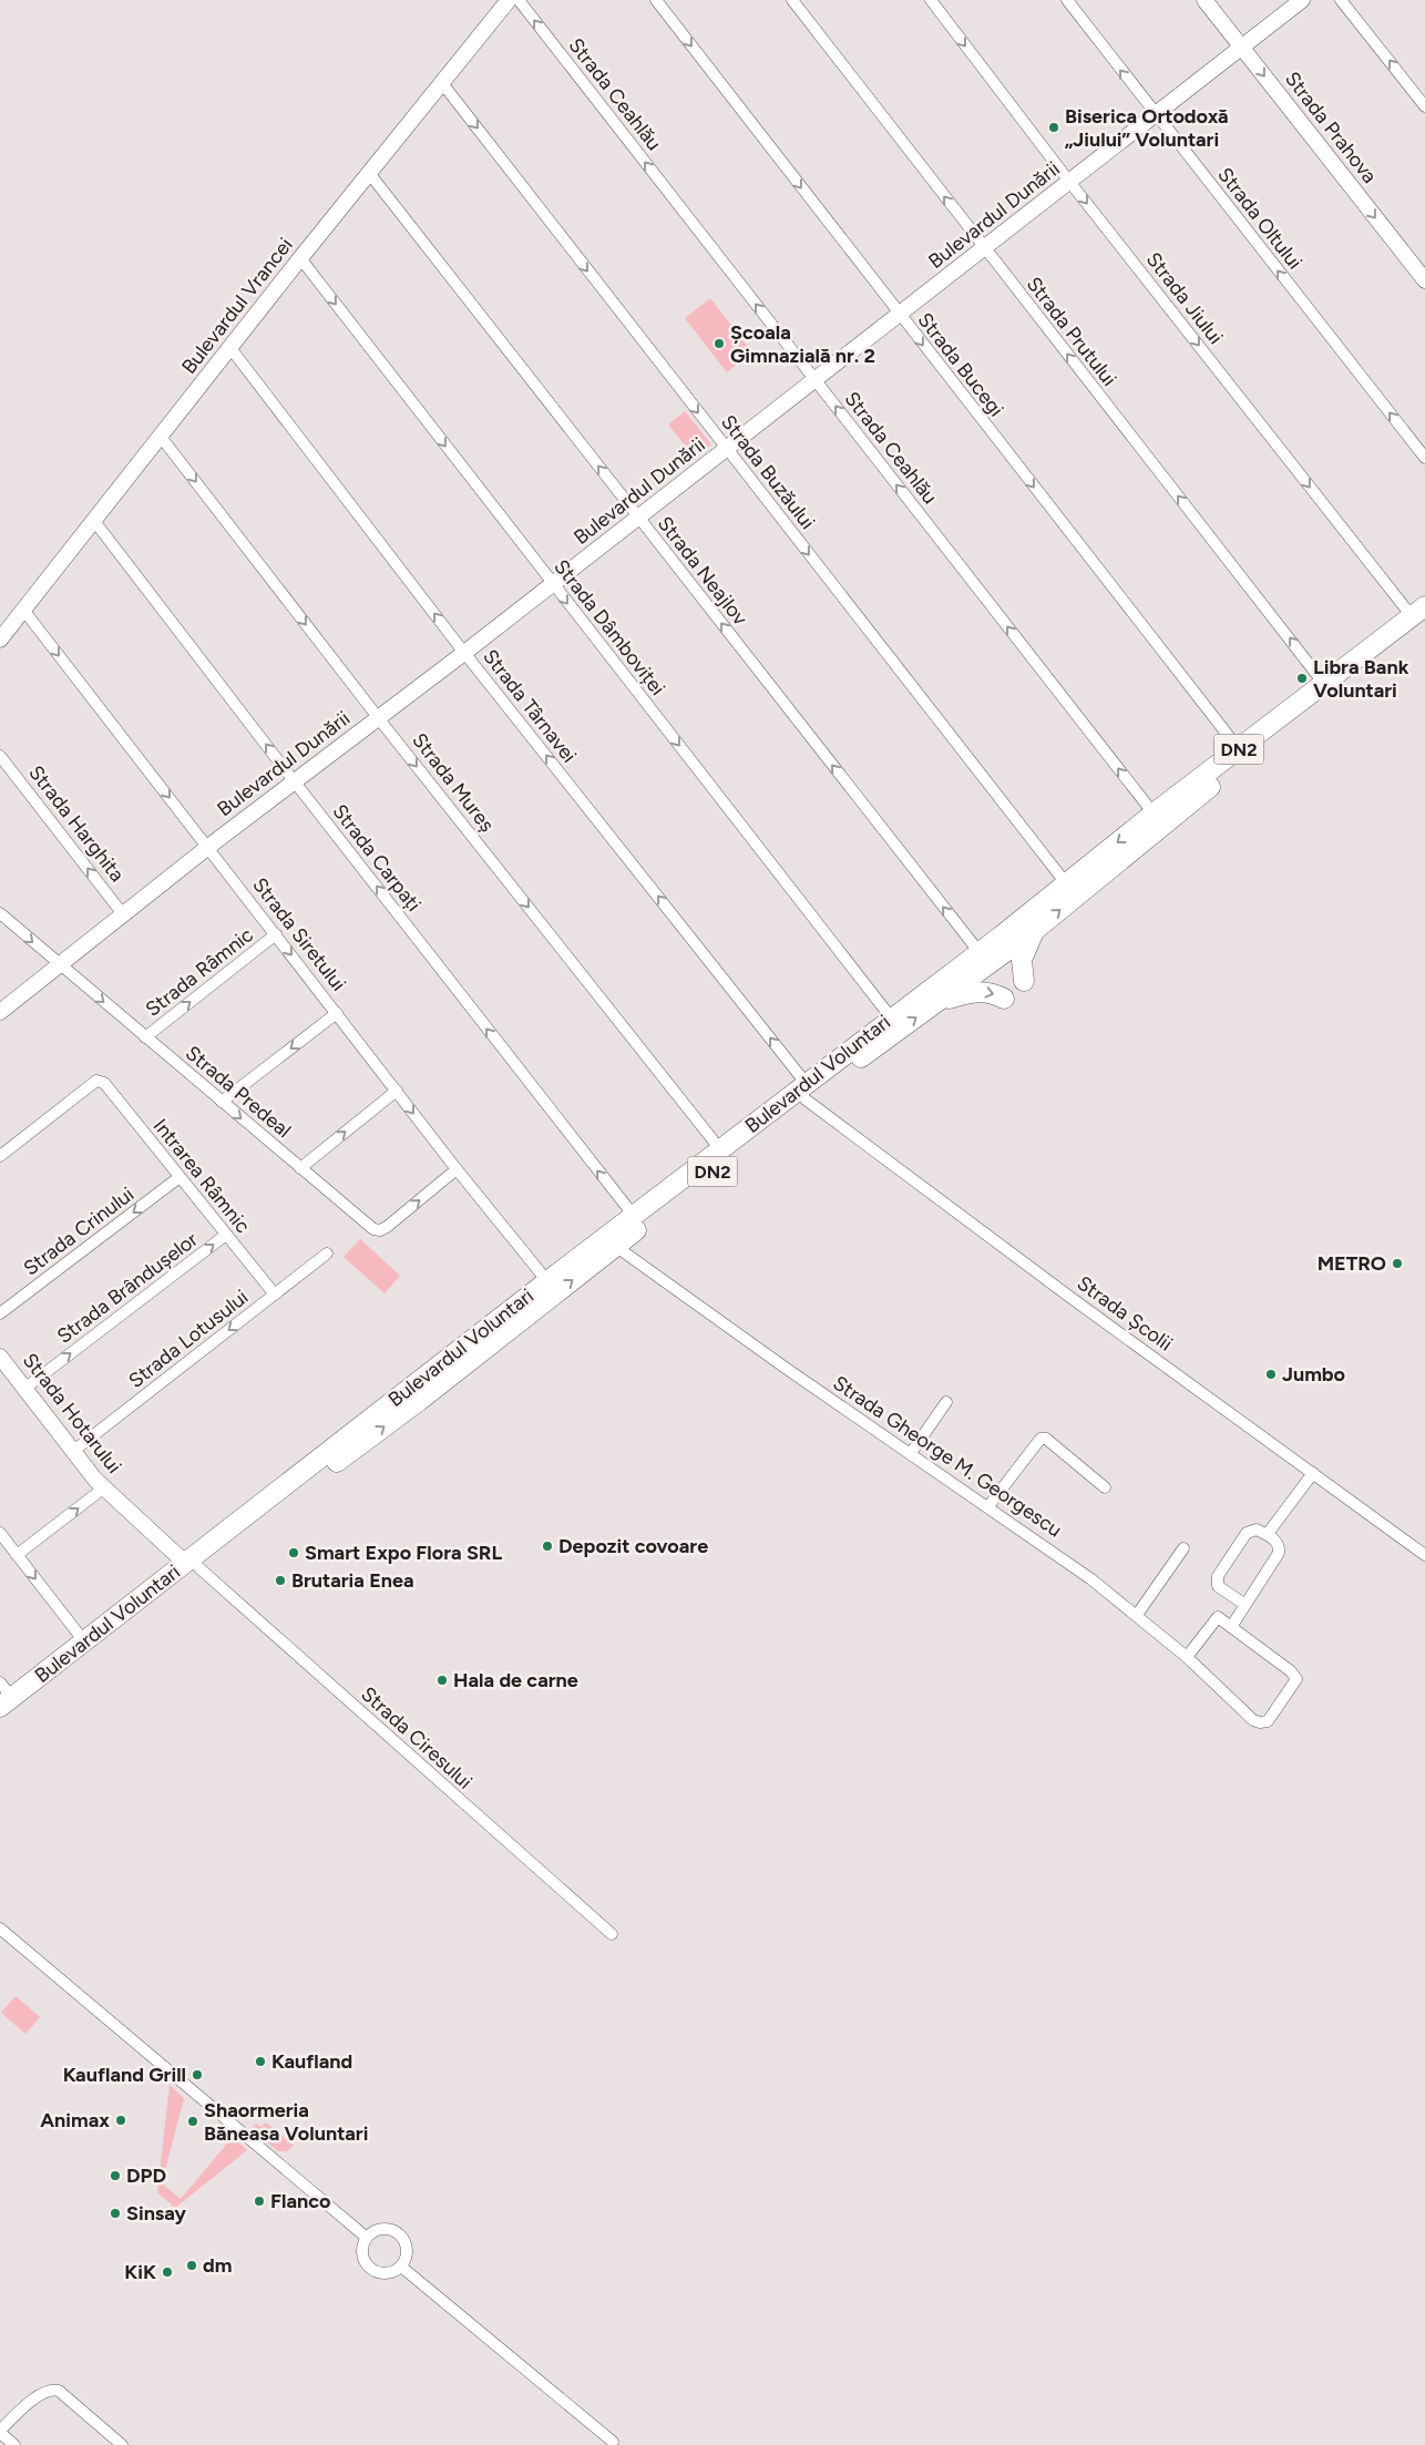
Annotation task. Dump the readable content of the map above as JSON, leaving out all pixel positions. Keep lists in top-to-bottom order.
{
  "streets": {
    "highway": ["DN2", "Bulevardul Voluntari"],
    "street": [
      "Strada Ceahlău",
      "Strada Prahova",
      "Bulevardul Dunării",
      "Strada Oltului",
      "Strada Jiului",
      "Bulevardul Vrancei",
      "Strada Prutului",
      "Strada Bucegi",
      "Strada Buzăului",
      "Strada Neajlov",
      "Strada Dâmboviței",
      "Strada Târnavei",
      "Strada Mureș",
      "Strada Harghita",
      "Strada Carpați",
      "Strada Siretului",
      "Strada Râmnic",
      "Strada Predeal",
      "Intrarea Râmnic",
      "Strada Crinului",
      "Strada Brândușelor",
      "Strada Școlii",
      "Strada Lotusului",
      "Strada Hotarului",
      "Strada Gheorge M. Georgescu",
      "Strada Ciresului"
    ]
  },
  "crossings": [
    ["Strada Ceahlău", "Bulevardul Dunării"],
    ["Strada Ceahlău", "Bulevardul Voluntari"],
    ["Strada Prahova", "Bulevardul Dunării"],
    ["Bulevardul Dunării", "Strada Oltului"],
    ["Bulevardul Dunării", "Strada Jiului"],
    ["Bulevardul Dunării", "Strada Prutului"],
    ["Bulevardul Dunării", "Strada Bucegi"],
    ["Bulevardul Dunării", "Strada Buzăului"],
    ["Bulevardul Dunării", "Strada Neajlov"],
    ["Bulevardul Dunării", "Strada Dâmboviței"],
    ["Bulevardul Dunării", "Strada Târnavei"],
    ["Bulevardul Dunării", "Strada Mureș"],
    ["Bulevardul Dunării", "Strada Harghita"],
    ["Bulevardul Dunării", "Strada Carpați"],
    ["Bulevardul Dunării", "Strada Siretului"],
    ["Bulevardul Dunării", "Strada Predeal"],
    ["Strada Jiului", "Bulevardul Voluntari"],
    ["Bulevardul Vrancei", "Strada Buzăului"],
    ["Bulevardul Vrancei", "Strada Neajlov"],
    ["Bulevardul Vrancei", "Strada Dâmboviței"],
    ["Bulevardul Vrancei", "Strada Târnavei"],
    ["Bulevardul Vrancei", "Strada Mureș"],
    ["Bulevardul Vrancei", "Strada Carpați"],
    ["Bulevardul Vrancei", "Strada Siretului"],
    ["Strada Prutului", "Bulevardul Voluntari"],
    ["Strada Bucegi", "Bulevardul Voluntari"],
    ["Strada Buzăului", "Bulevardul Voluntari"],
    ["Strada Neajlov", "Bulevardul Voluntari"],
    ["Strada Dâmboviței", "Bulevardul Voluntari"],
    ["Strada Târnavei", "Bulevardul Voluntari"],
    ["Strada Târnavei", "Strada Școlii"],
    ["Strada Mureș", "Bulevardul Voluntari"],
    ["Strada Carpați", "Bulevardul Voluntari"],
    ["Strada Siretului", "Strada Râmnic"],
    ["Strada Siretului", "Bulevardul Voluntari"],
    ["Strada Siretului", "Strada Predeal"],
    ["Strada Râmnic", "Strada Predeal"],
    ["Bulevardul Voluntari", "Strada Școlii"],
    ["Bulevardul Voluntari", "Strada Hotarului"],
    ["Bulevardul Voluntari", "Strada Gheorge M. Georgescu"],
    ["Bulevardul Voluntari", "Strada Ciresului"],
    ["Intrarea Râmnic", "Strada Crinului"],
    ["Intrarea Râmnic", "Strada Brândușelor"],
    ["Intrarea Râmnic", "Strada Lotusului"],
    ["Strada Brândușelor", "Strada Hotarului"],
    ["Strada Lotusului", "Strada Hotarului"],
    ["Strada Hotarului", "Strada Ciresului"]
  ],
  "one_way": [
    "Strada Ceahlău",
    "Strada Oltului",
    "Strada Jiului",
    "Strada Prutului",
    "Strada Bucegi",
    "Strada Buzăului",
    "Strada Neajlov",
    "Strada Dâmboviței",
    "Strada Târnavei",
    "Strada Mureș",
    "Strada Harghita",
    "Strada Carpați",
    "Strada Siretului",
    "Strada Predeal",
    "Strada Crinului",
    "Strada Brândușelor",
    "Strada Lotusului"
  ],
  "places": [
    "Biserica Ortodoxă „Jiului” Voluntari",
    "Școala Gimnazială nr. 2",
    "Libra Bank Voluntari",
    "METRO",
    "Jumbo",
    "Depozit covoare",
    "Smart Expo Flora SRL",
    "Brutaria Enea",
    "Hala de carne",
    "Kaufland",
    "Kaufland Grill",
    "Animax",
    "Shaormeria Băneasa Voluntari",
    "DPD",
    "Flanco",
    "Sinsay",
    "dm",
    "KiK"
  ]
}
